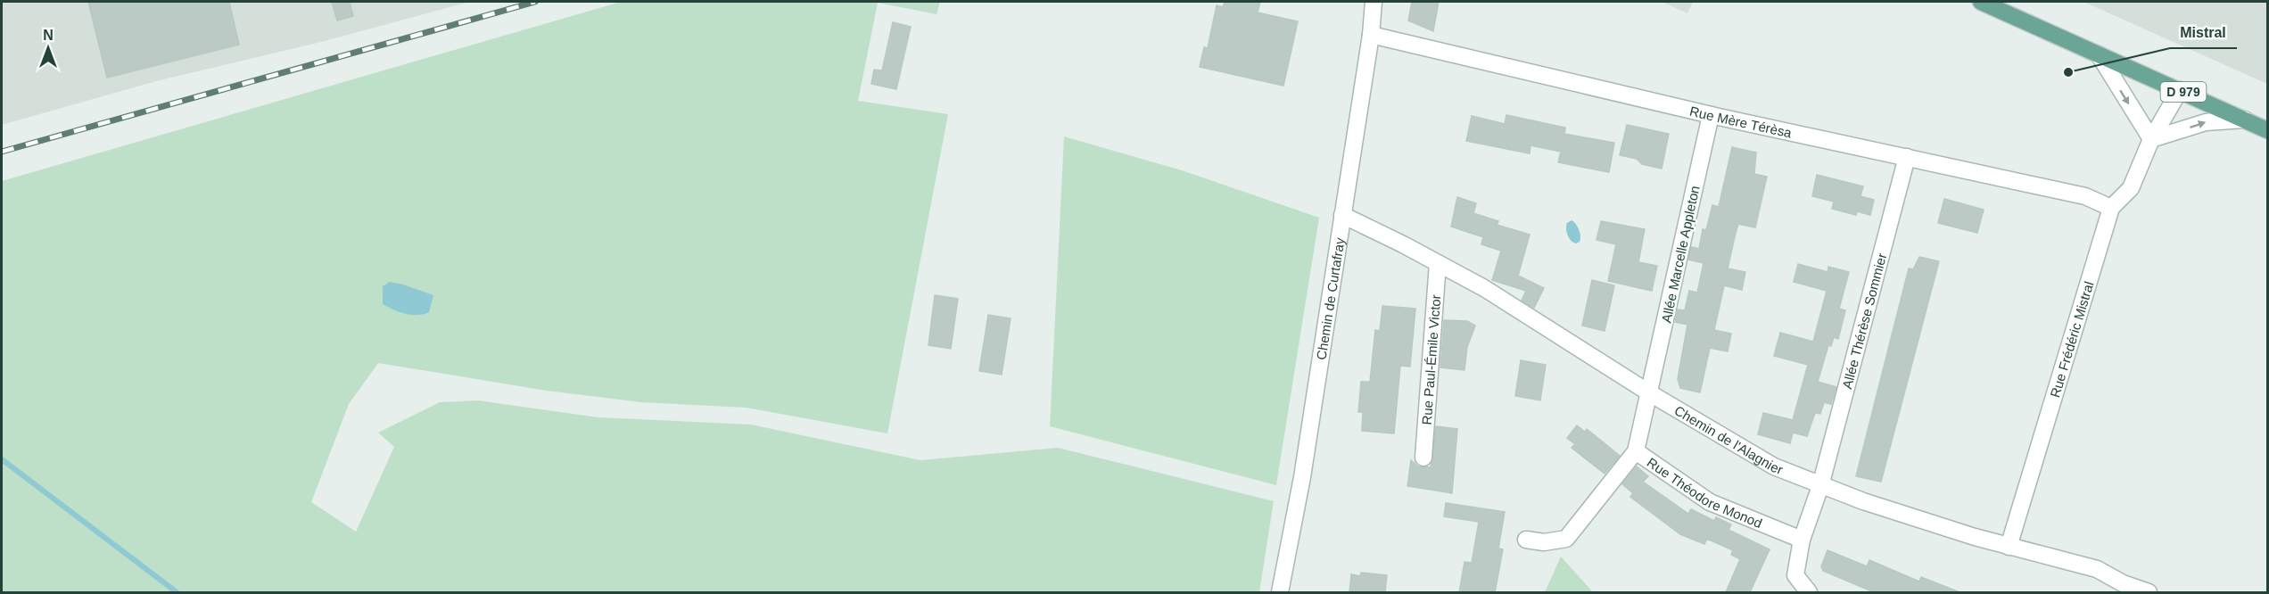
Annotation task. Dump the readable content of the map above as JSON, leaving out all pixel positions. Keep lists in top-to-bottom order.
{
  "streets": {
    "main road": ["D 979"],
    "street": [
      "Rue Mère Térèsa",
      "Allée Marcelle Appleton",
      "Chemin de Curtafray",
      "Allée Thérèse Sommier",
      "Rue Frédéric Mistral",
      "Rue Paul-Émile Victor",
      "Chemin de l'Alagnier",
      "Rue Théodore Monod"
    ]
  },
  "crossings": [
    ["D 979", "Rue Frédéric Mistral"],
    ["Rue Mère Térèsa", "Allée Marcelle Appleton"],
    ["Rue Mère Térèsa", "Chemin de Curtafray"],
    ["Rue Mère Térèsa", "Allée Thérèse Sommier"],
    ["Rue Mère Térèsa", "Rue Frédéric Mistral"],
    ["Allée Marcelle Appleton", "Chemin de l'Alagnier"],
    ["Allée Marcelle Appleton", "Rue Théodore Monod"],
    ["Chemin de Curtafray", "Chemin de l'Alagnier"],
    ["Allée Thérèse Sommier", "Chemin de l'Alagnier"],
    ["Allée Thérèse Sommier", "Rue Théodore Monod"],
    ["Rue Frédéric Mistral", "Chemin de l'Alagnier"],
    ["Rue Paul-Émile Victor", "Chemin de l'Alagnier"],
    ["Chemin de l'Alagnier", "Rue Théodore Monod"]
  ],
  "places": ["Mistral"],
  "north": "top"
}
